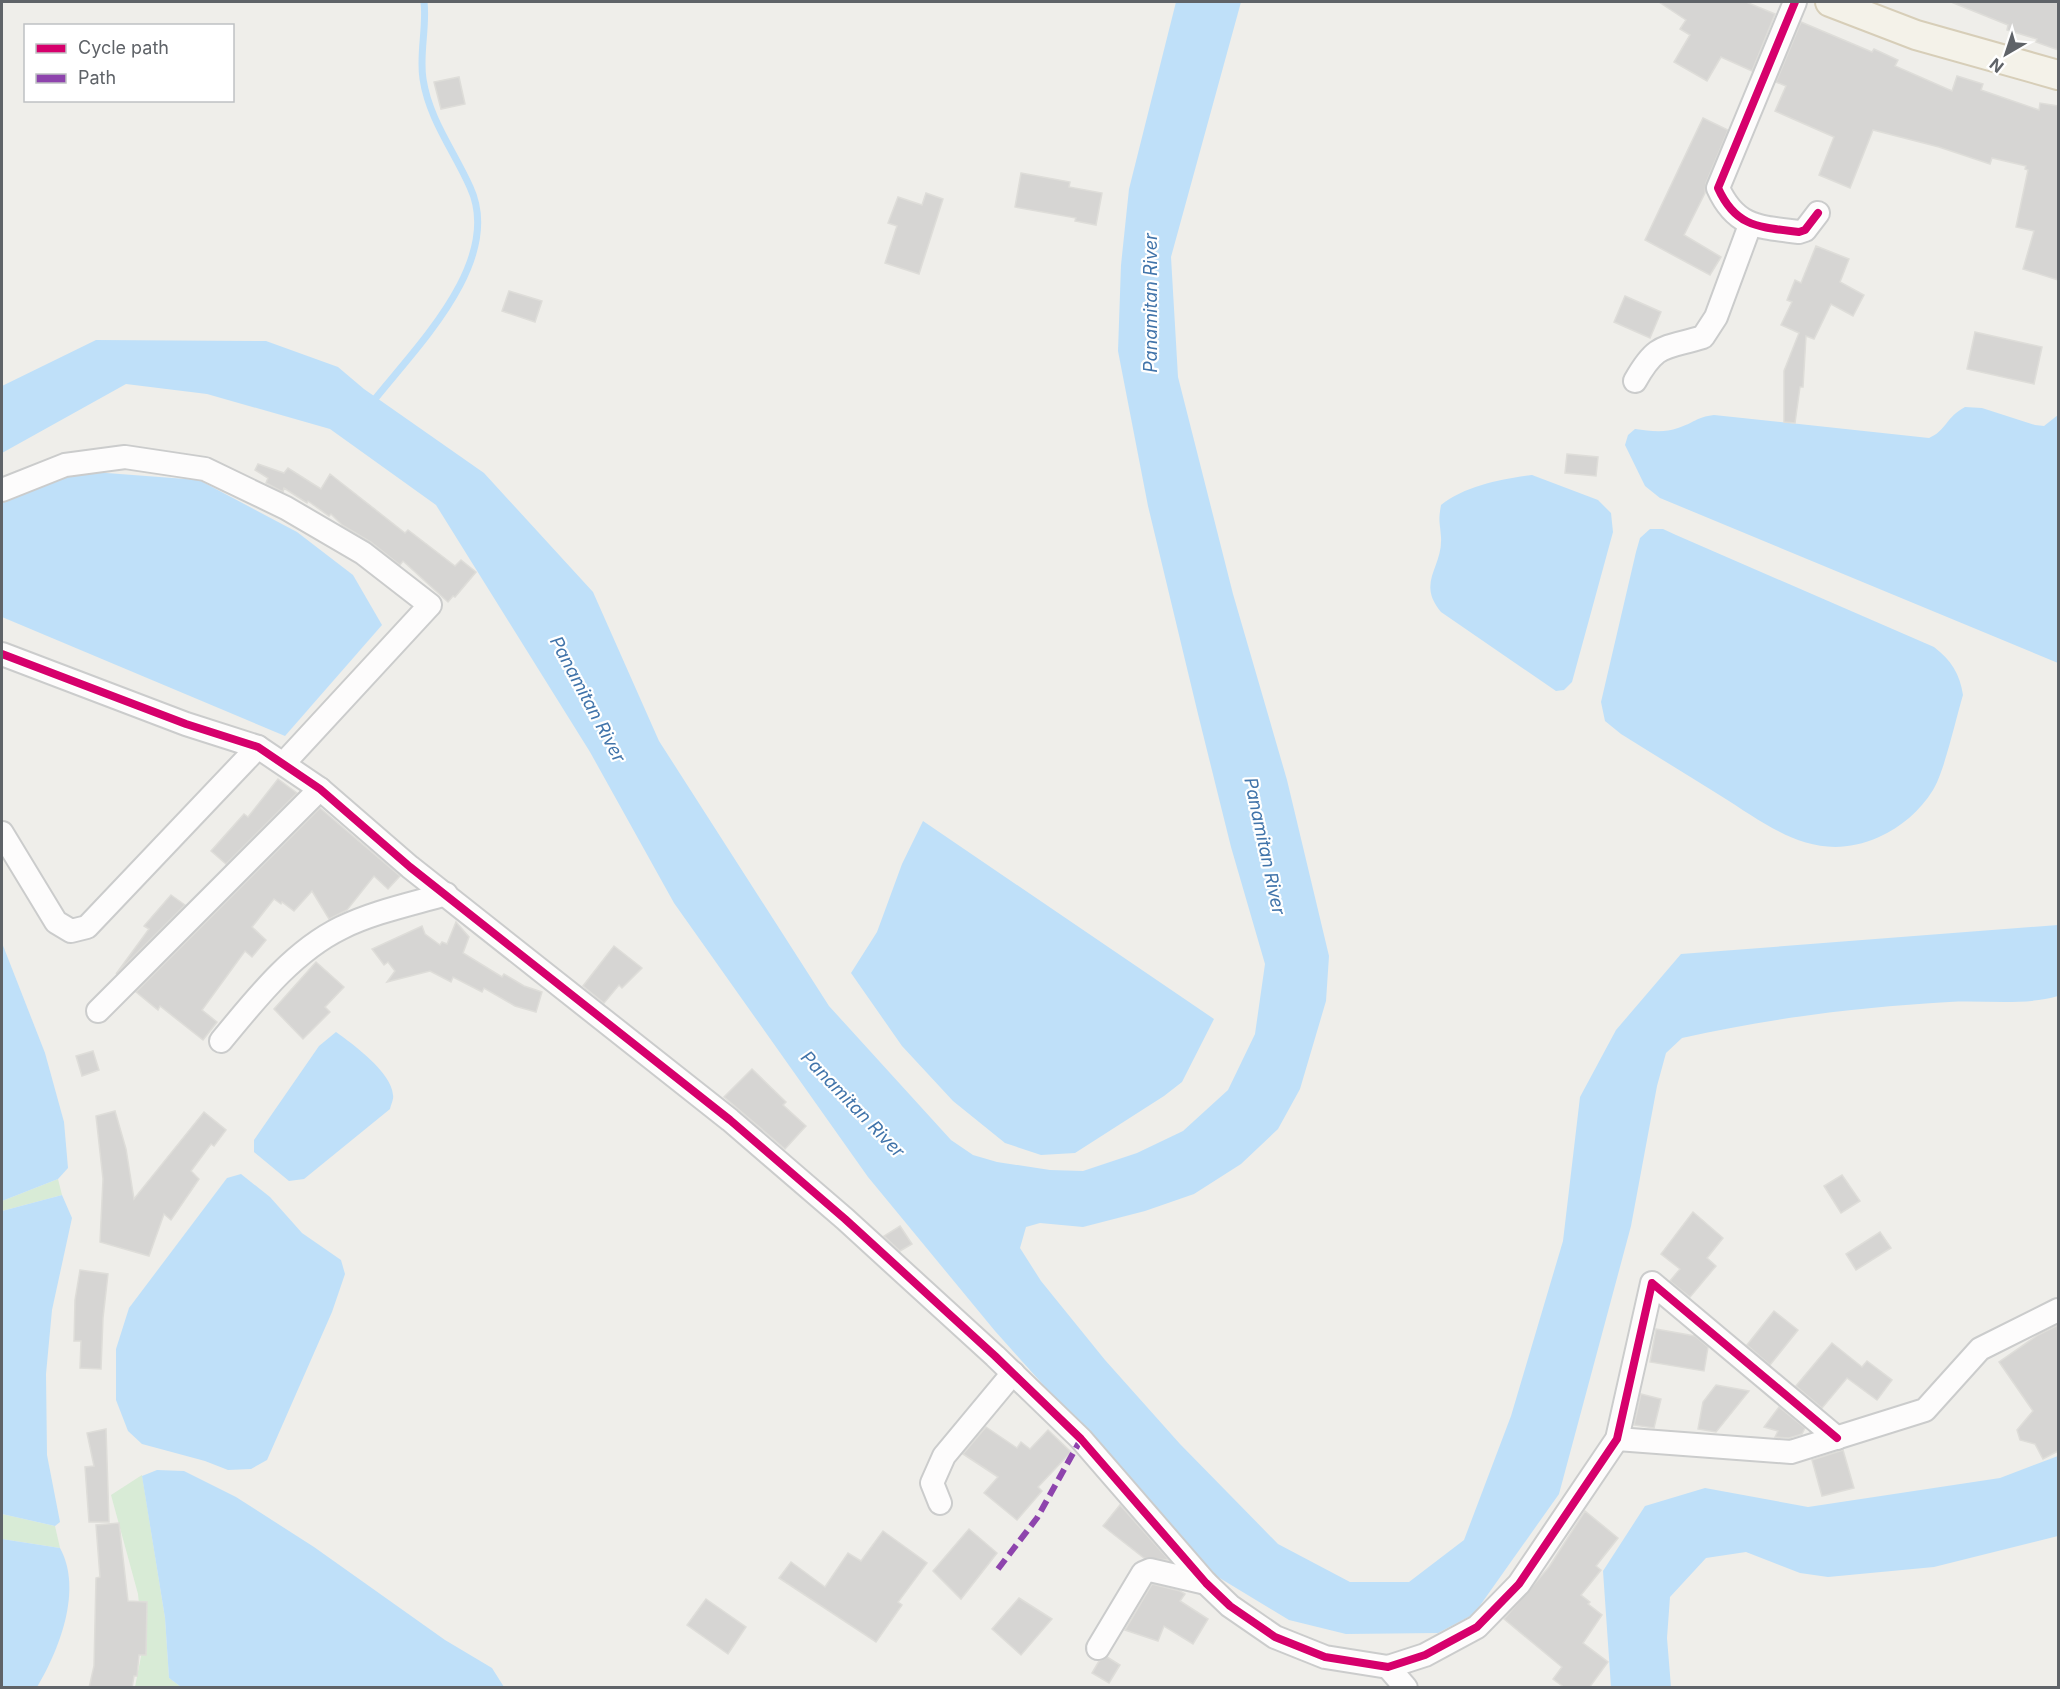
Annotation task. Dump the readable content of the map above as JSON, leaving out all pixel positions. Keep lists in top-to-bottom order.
{
  "water": ["Panamitan River"],
  "legend": ["Cycle path", "Path"],
  "north": "bottom left"
}
